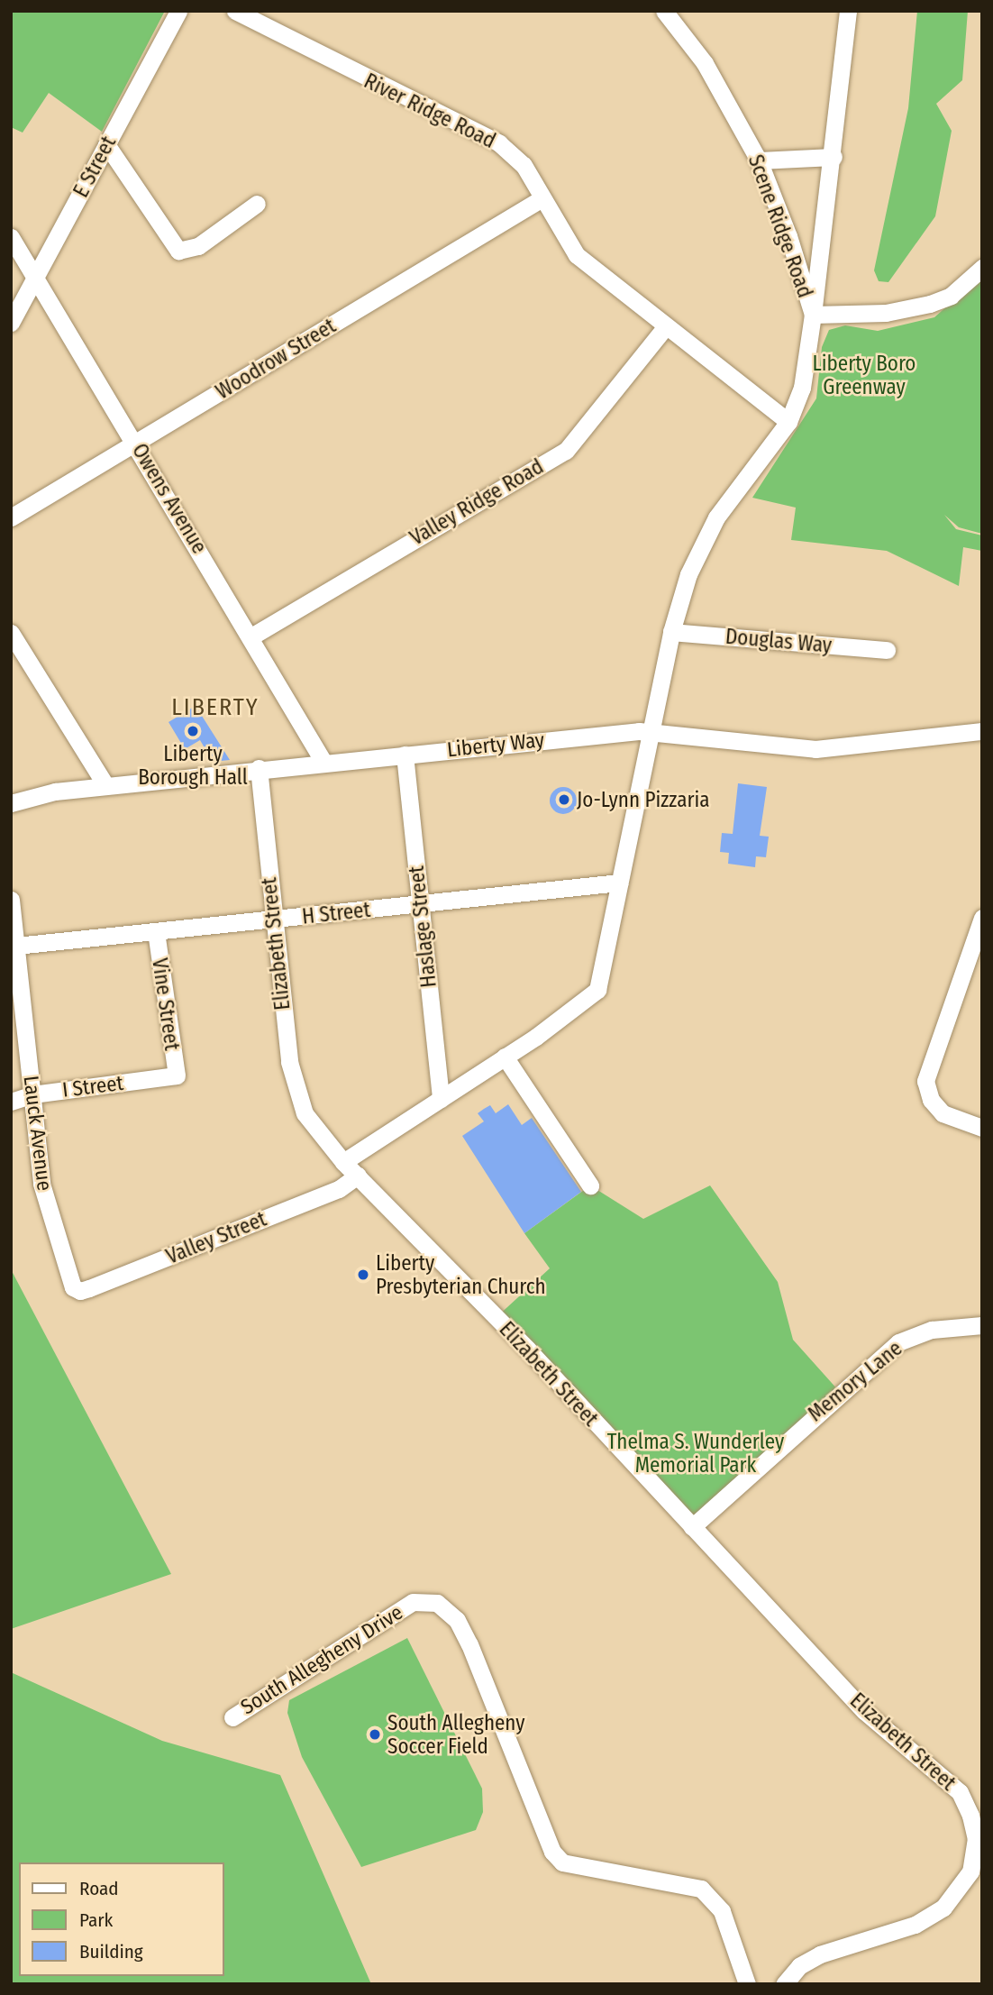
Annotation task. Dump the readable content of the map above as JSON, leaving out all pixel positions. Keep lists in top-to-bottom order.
{
  "streets": {
    "street": [
      "River Ridge Road",
      "E Street",
      "Scene Ridge Road",
      "Woodrow Street",
      "Owens Avenue",
      "Valley Ridge Road",
      "Douglas Way",
      "Liberty Way",
      "H Street",
      "Haslage Street",
      "Elizabeth Street",
      "Vine Street",
      "I Street",
      "Lauck Avenue",
      "Valley Street",
      "Memory Lane",
      "South Allegheny Drive"
    ]
  },
  "crossings": [
    ["River Ridge Road", "Scene Ridge Road"],
    ["River Ridge Road", "Woodrow Street"],
    ["River Ridge Road", "Valley Ridge Road"],
    ["E Street", "Owens Avenue"],
    ["Scene Ridge Road", "Douglas Way"],
    ["Scene Ridge Road", "Liberty Way"],
    ["Scene Ridge Road", "H Street"],
    ["Woodrow Street", "Owens Avenue"],
    ["Owens Avenue", "Valley Ridge Road"],
    ["Owens Avenue", "Liberty Way"],
    ["Liberty Way", "Haslage Street"],
    ["Liberty Way", "Elizabeth Street"],
    ["H Street", "Haslage Street"],
    ["H Street", "Elizabeth Street"],
    ["H Street", "Vine Street"],
    ["H Street", "Lauck Avenue"],
    ["Elizabeth Street", "Valley Street"],
    ["Elizabeth Street", "Memory Lane"],
    ["Vine Street", "I Street"],
    ["I Street", "Lauck Avenue"],
    ["Lauck Avenue", "Valley Street"]
  ],
  "districts": ["LIBERTY"],
  "parks": ["Liberty Boro Greenway", "Thelma S. Wunderley Memorial Park"],
  "places": [
    "Liberty Borough Hall",
    "Jo-Lynn Pizzaria",
    "Liberty Presbyterian Church",
    "South Allegheny Soccer Field"
  ],
  "legend": ["Road", "Park", "Building"]
}
